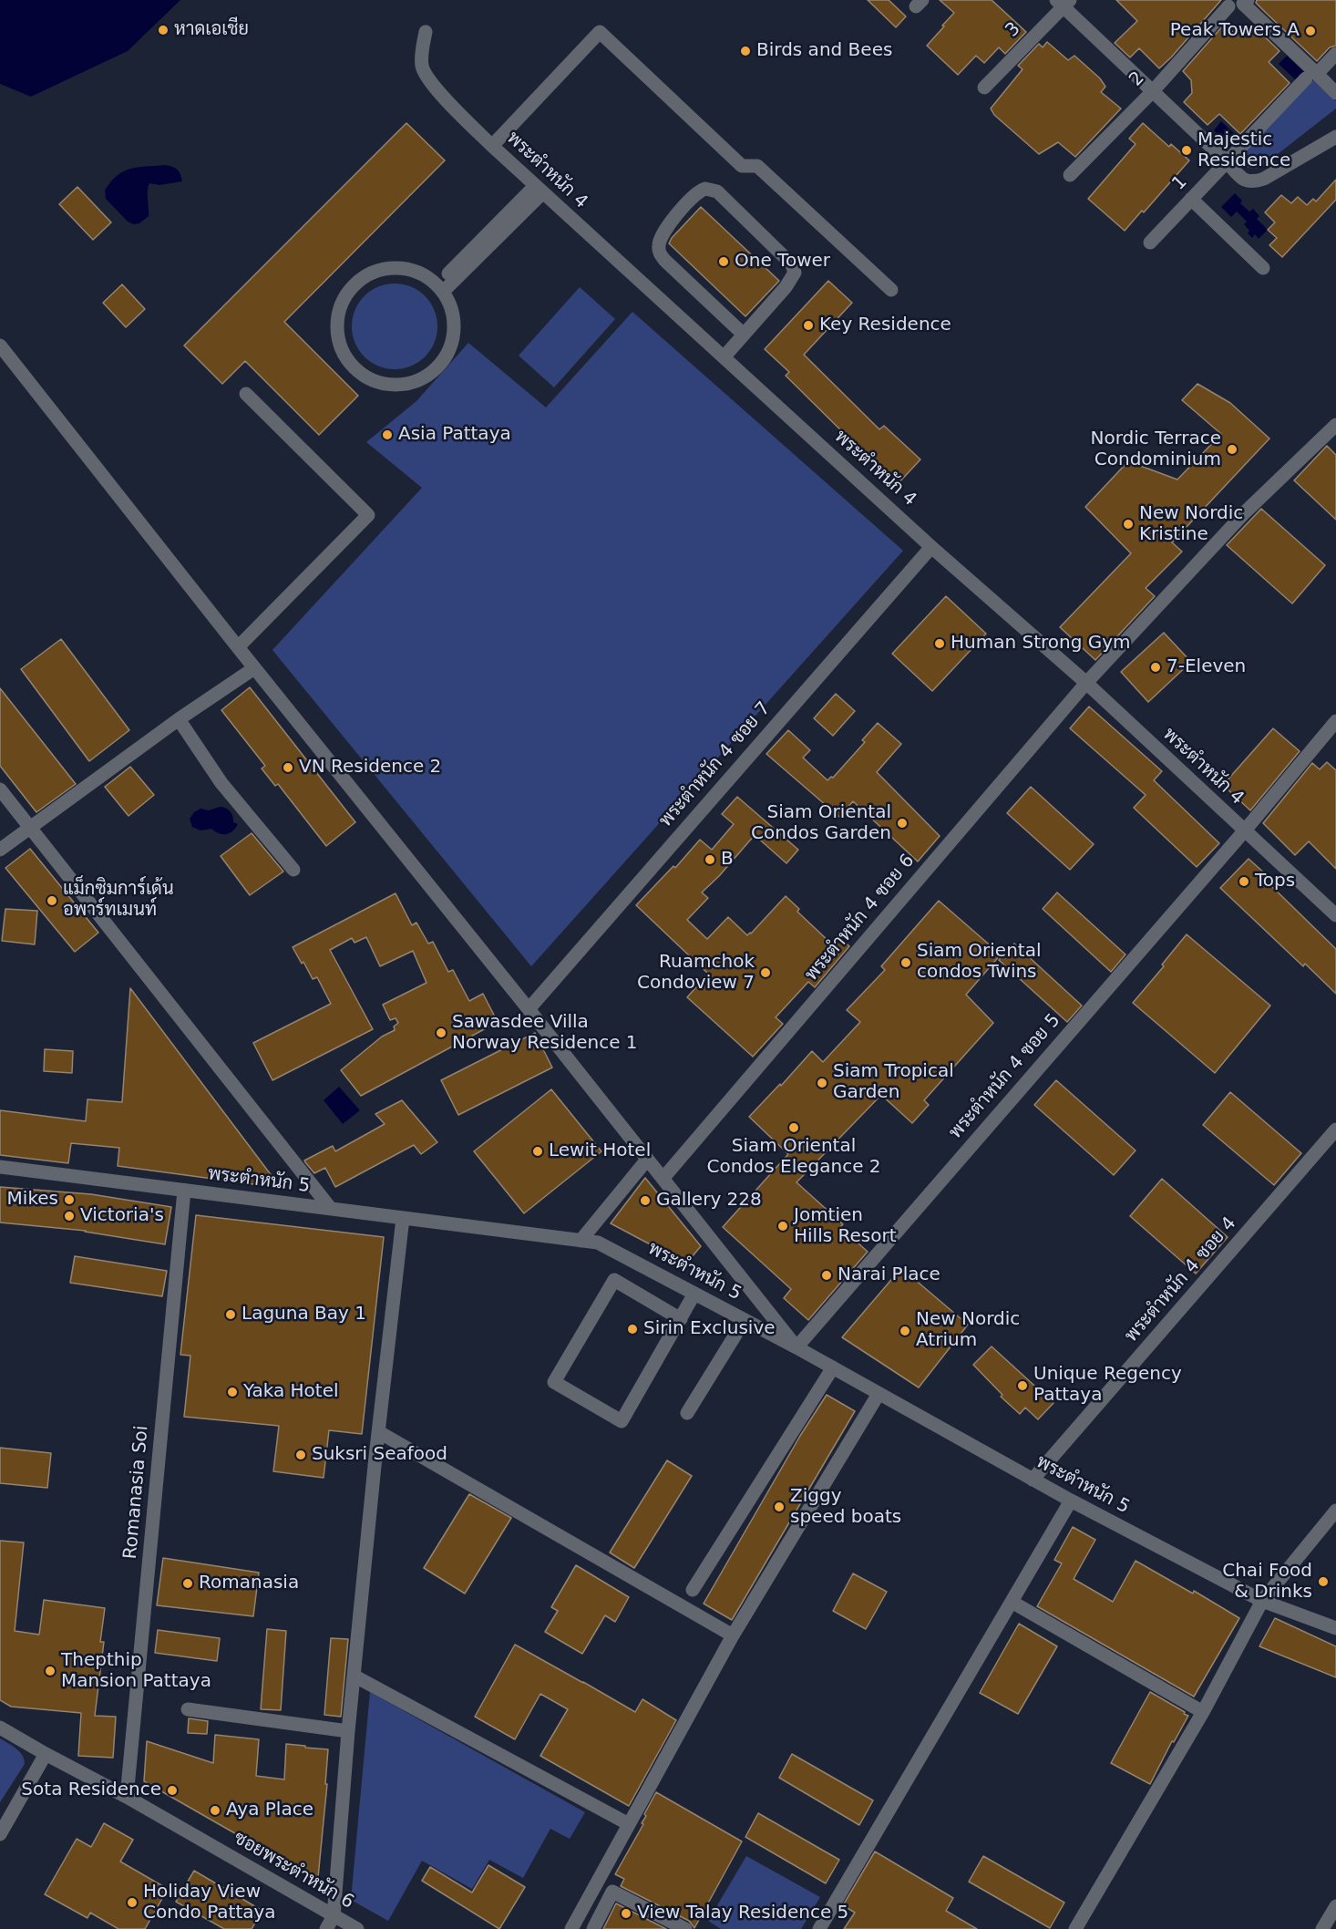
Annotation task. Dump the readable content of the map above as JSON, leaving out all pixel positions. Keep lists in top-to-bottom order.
{
  "streets": {
    "street": [
      "3",
      "2",
      "พระตำหนัก 4",
      "1",
      "พระตำหนัก 4 ซอย 7",
      "พระตำหนัก 4 ซอย 6",
      "พระตำหนัก 4 ซอย 5",
      "พระตำหนัก 5",
      "พระตำหนัก 4 ซอย 4",
      "Romanasia Soi",
      "ซอยพระตำหนัก 6"
    ]
  },
  "crossings": [
    ["พระตำหนัก 4", "พระตำหนัก 4 ซอย 7"],
    ["พระตำหนัก 4", "พระตำหนัก 4 ซอย 6"],
    ["พระตำหนัก 4", "พระตำหนัก 4 ซอย 5"],
    ["พระตำหนัก 4 ซอย 5", "พระตำหนัก 5"],
    ["พระตำหนัก 5", "พระตำหนัก 4 ซอย 4"],
    ["พระตำหนัก 5", "Romanasia Soi"],
    ["Romanasia Soi", "ซอยพระตำหนัก 6"]
  ],
  "places": [
    "หาดเอเชีย",
    "Peak Towers A",
    "Birds and Bees",
    "Majestic Residence",
    "One Tower",
    "Key Residence",
    "Asia Pattaya",
    "Nordic Terrace Condominium",
    "New Nordic Kristine",
    "Human Strong Gym",
    "7-Eleven",
    "VN Residence 2",
    "Siam Oriental Condos Garden",
    "B",
    "Tops",
    "แม็กซิมการ์เด้น อพาร์ทเมนท์",
    "Siam Oriental condos Twins",
    "Ruamchok Condoview 7",
    "Sawasdee Villa Norway Residence 1",
    "Siam Tropical Garden",
    "Siam Oriental Condos Elegance 2",
    "Lewit Hotel",
    "Mikes",
    "Gallery 228",
    "Victoria's",
    "Jomtien Hills Resort",
    "Narai Place",
    "Laguna Bay 1",
    "Sirin Exclusive",
    "New Nordic Atrium",
    "Unique Regency Pattaya",
    "Yaka Hotel",
    "Suksri Seafood",
    "Ziggy speed boats",
    "Chai Food & Drinks",
    "Romanasia",
    "Thepthip Mansion Pattaya",
    "Sota Residence",
    "Aya Place",
    "Holiday View Condo Pattaya",
    "View Talay Residence 5"
  ]
}
